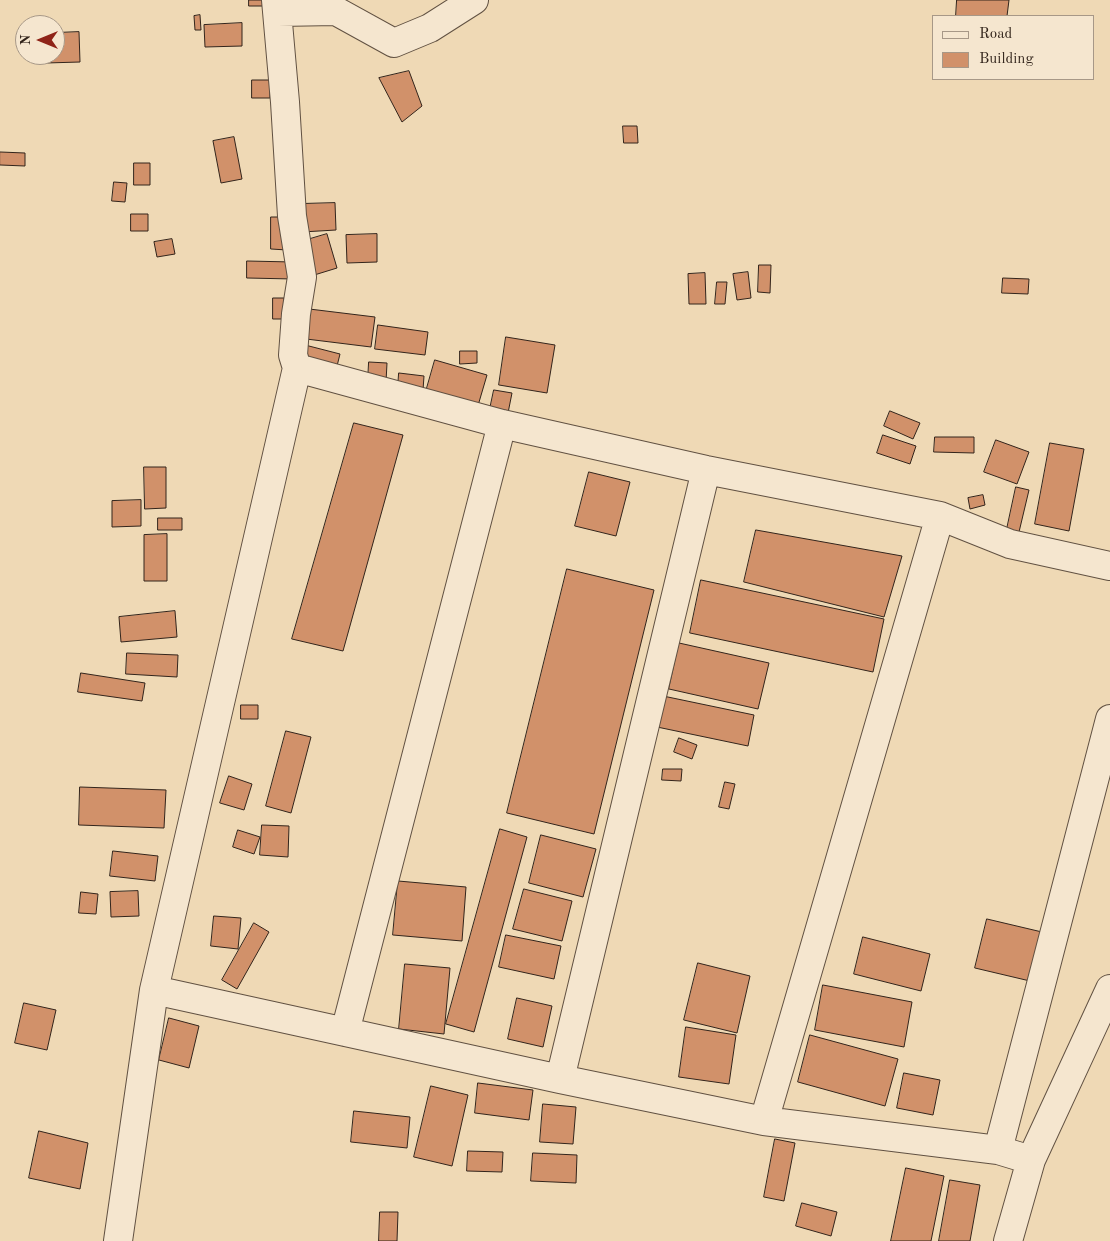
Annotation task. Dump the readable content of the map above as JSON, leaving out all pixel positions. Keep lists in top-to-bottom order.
{
  "legend": ["Road", "Building"],
  "north": "left"
}
